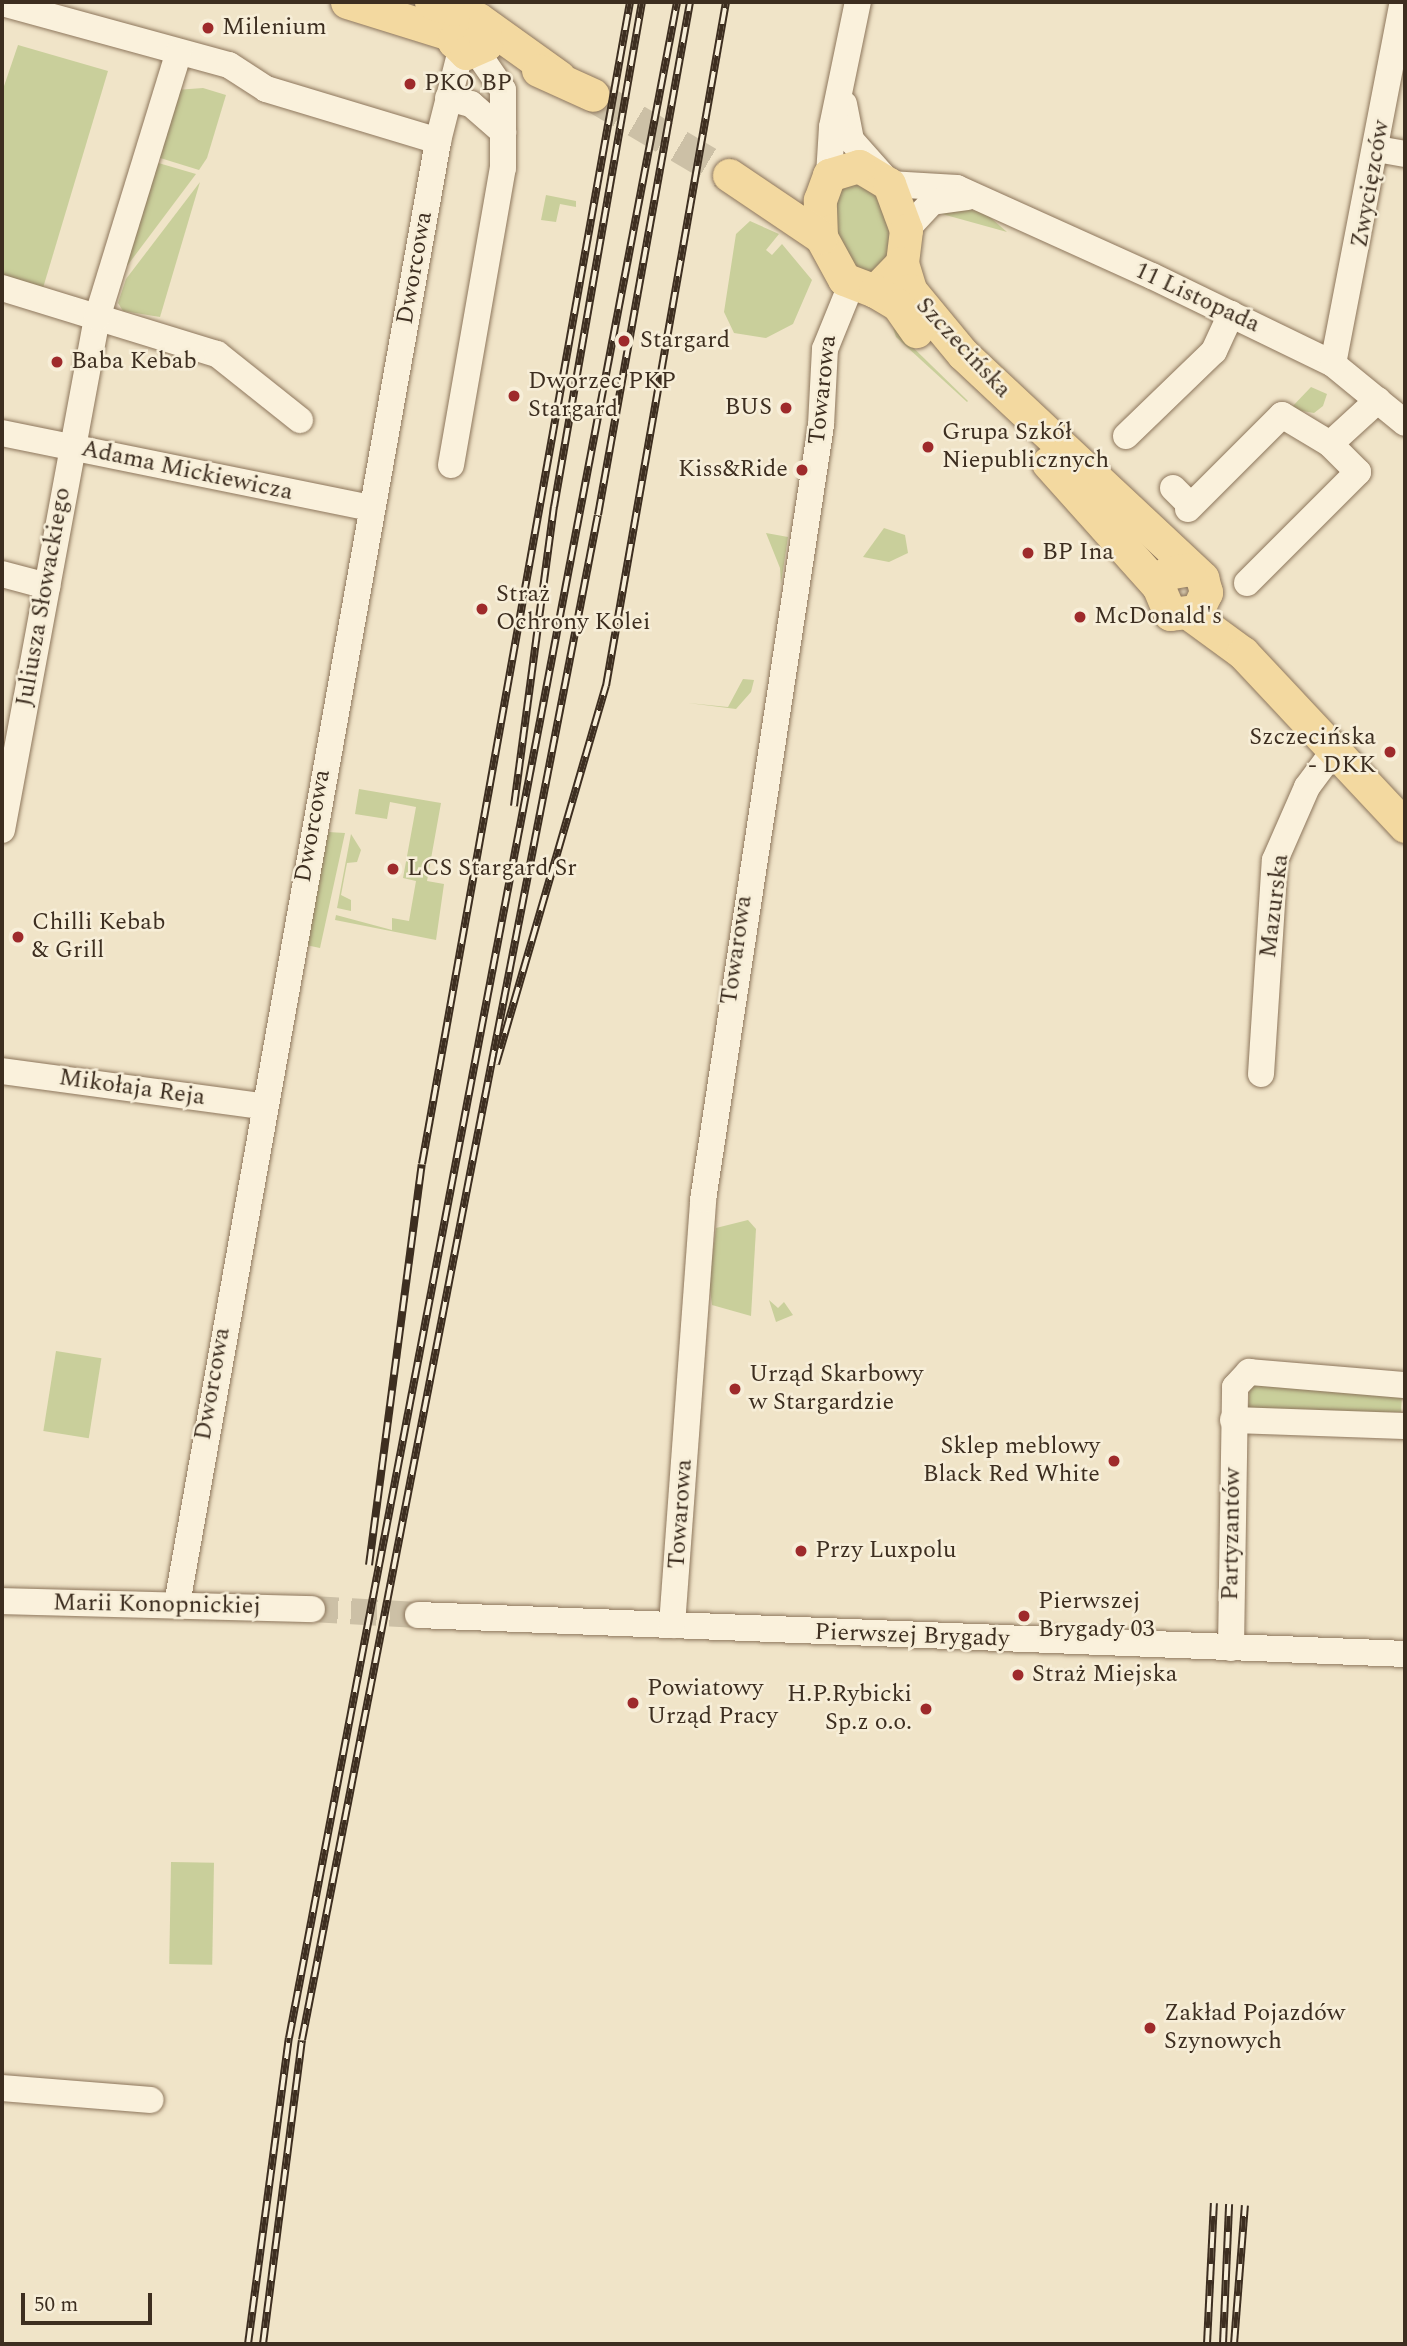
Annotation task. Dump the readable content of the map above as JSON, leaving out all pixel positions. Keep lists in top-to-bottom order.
{
  "streets": {
    "main road": ["Szczecińska"],
    "street": [
      "Zwycięzców",
      "Dworcowa",
      "11 Listopada",
      "Towarowa",
      "Adama Mickiewicza",
      "Juliusza Słowackiego",
      "Mazurska",
      "Mikołaja Reja",
      "Partyzantów",
      "Marii Konopnickiej",
      "Pierwszej Brygady"
    ]
  },
  "crossings": [
    ["Zwycięzców", "11 Listopada"],
    ["Dworcowa", "Adama Mickiewicza"],
    ["Dworcowa", "Mikołaja Reja"],
    ["Dworcowa", "Marii Konopnickiej"],
    ["11 Listopada", "Szczecińska"],
    ["11 Listopada", "Towarowa"],
    ["Szczecińska", "Towarowa"],
    ["Szczecińska", "Mazurska"],
    ["Towarowa", "Pierwszej Brygady"],
    ["Adama Mickiewicza", "Juliusza Słowackiego"],
    ["Partyzantów", "Pierwszej Brygady"]
  ],
  "places": [
    "Milenium",
    "PKO BP",
    "Stargard",
    "Baba Kebab",
    "Dworzec PKP Stargard",
    "BUS",
    "Grupa Szkół Niepublicznych",
    "Kiss&Ride",
    "BP Ina",
    "Straż Ochrony Kolei",
    "McDonald's",
    "Szczecińska - DKK",
    "LCS Stargard Sr",
    "Chilli Kebab & Grill",
    "Urząd Skarbowy w Stargardzie",
    "Sklep meblowy Black Red White",
    "Przy Luxpolu",
    "Pierwszej Brygady 03",
    "Straż Miejska",
    "Powiatowy Urząd Pracy",
    "H.P.Rybicki Sp.z o.o.",
    "Zakład Pojazdów Szynowych"
  ],
  "scale_bar": "50 m"
}
